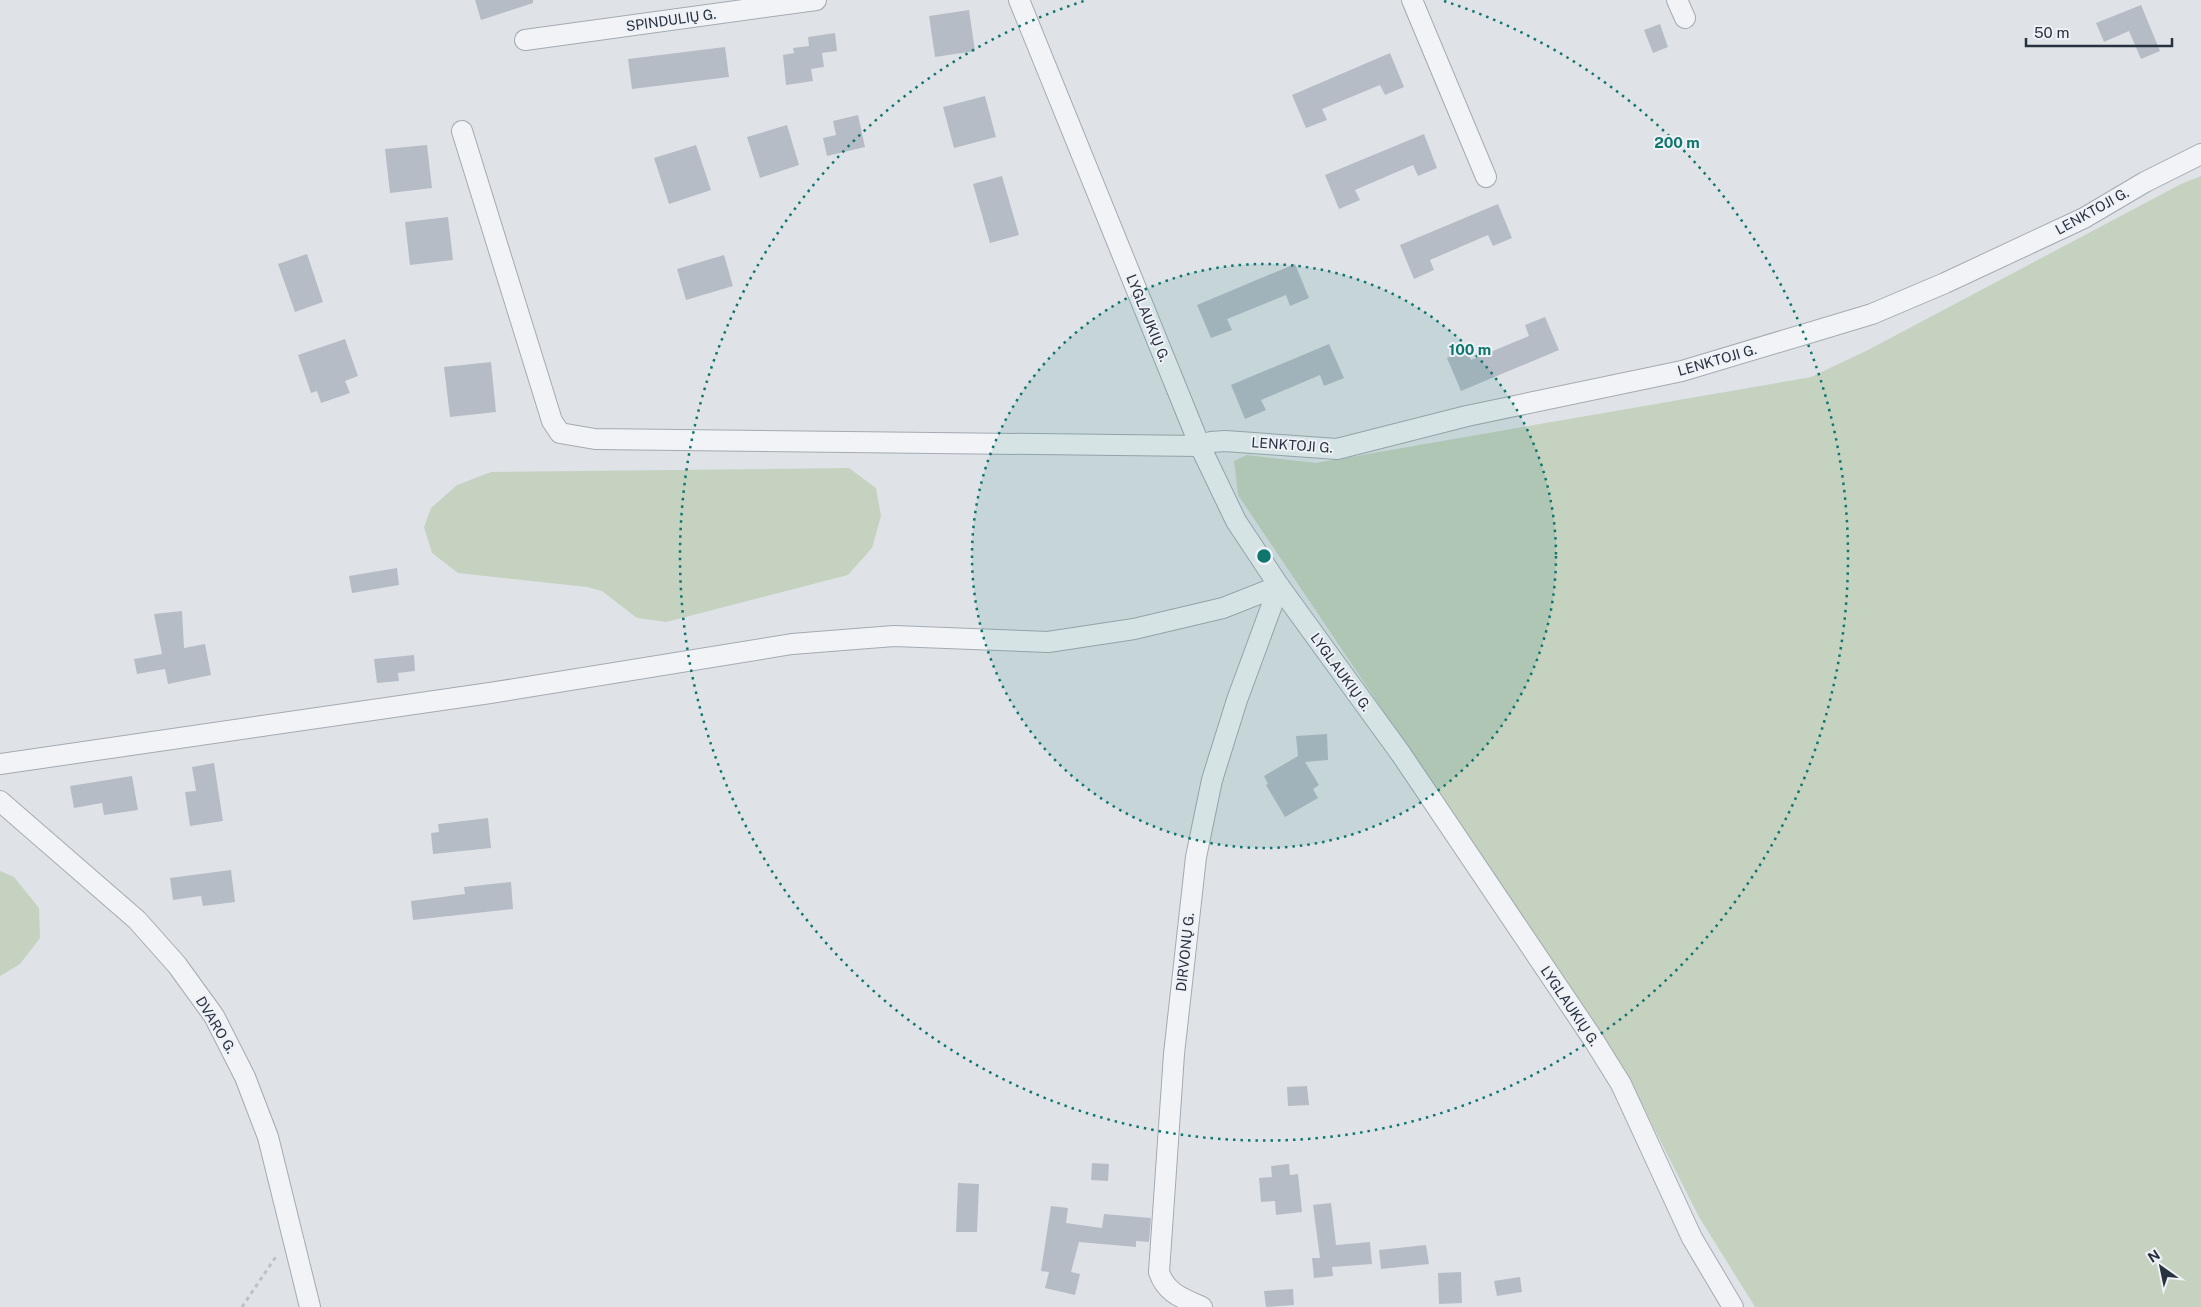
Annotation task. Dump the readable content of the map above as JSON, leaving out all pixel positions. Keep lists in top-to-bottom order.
{
  "streets": {
    "street": [
      "SPINDULIŲ G.",
      "LENKTOJI G.",
      "LYGLAUKIŲ G.",
      "DIRVONŲ G.",
      "DVARO G."
    ]
  },
  "crossings": [
    ["LENKTOJI G.", "LYGLAUKIŲ G."],
    ["LYGLAUKIŲ G.", "DIRVONŲ G."]
  ],
  "scale_bar": "50 m",
  "north": "top left",
  "rings": ["200 m", "100 m"]
}
